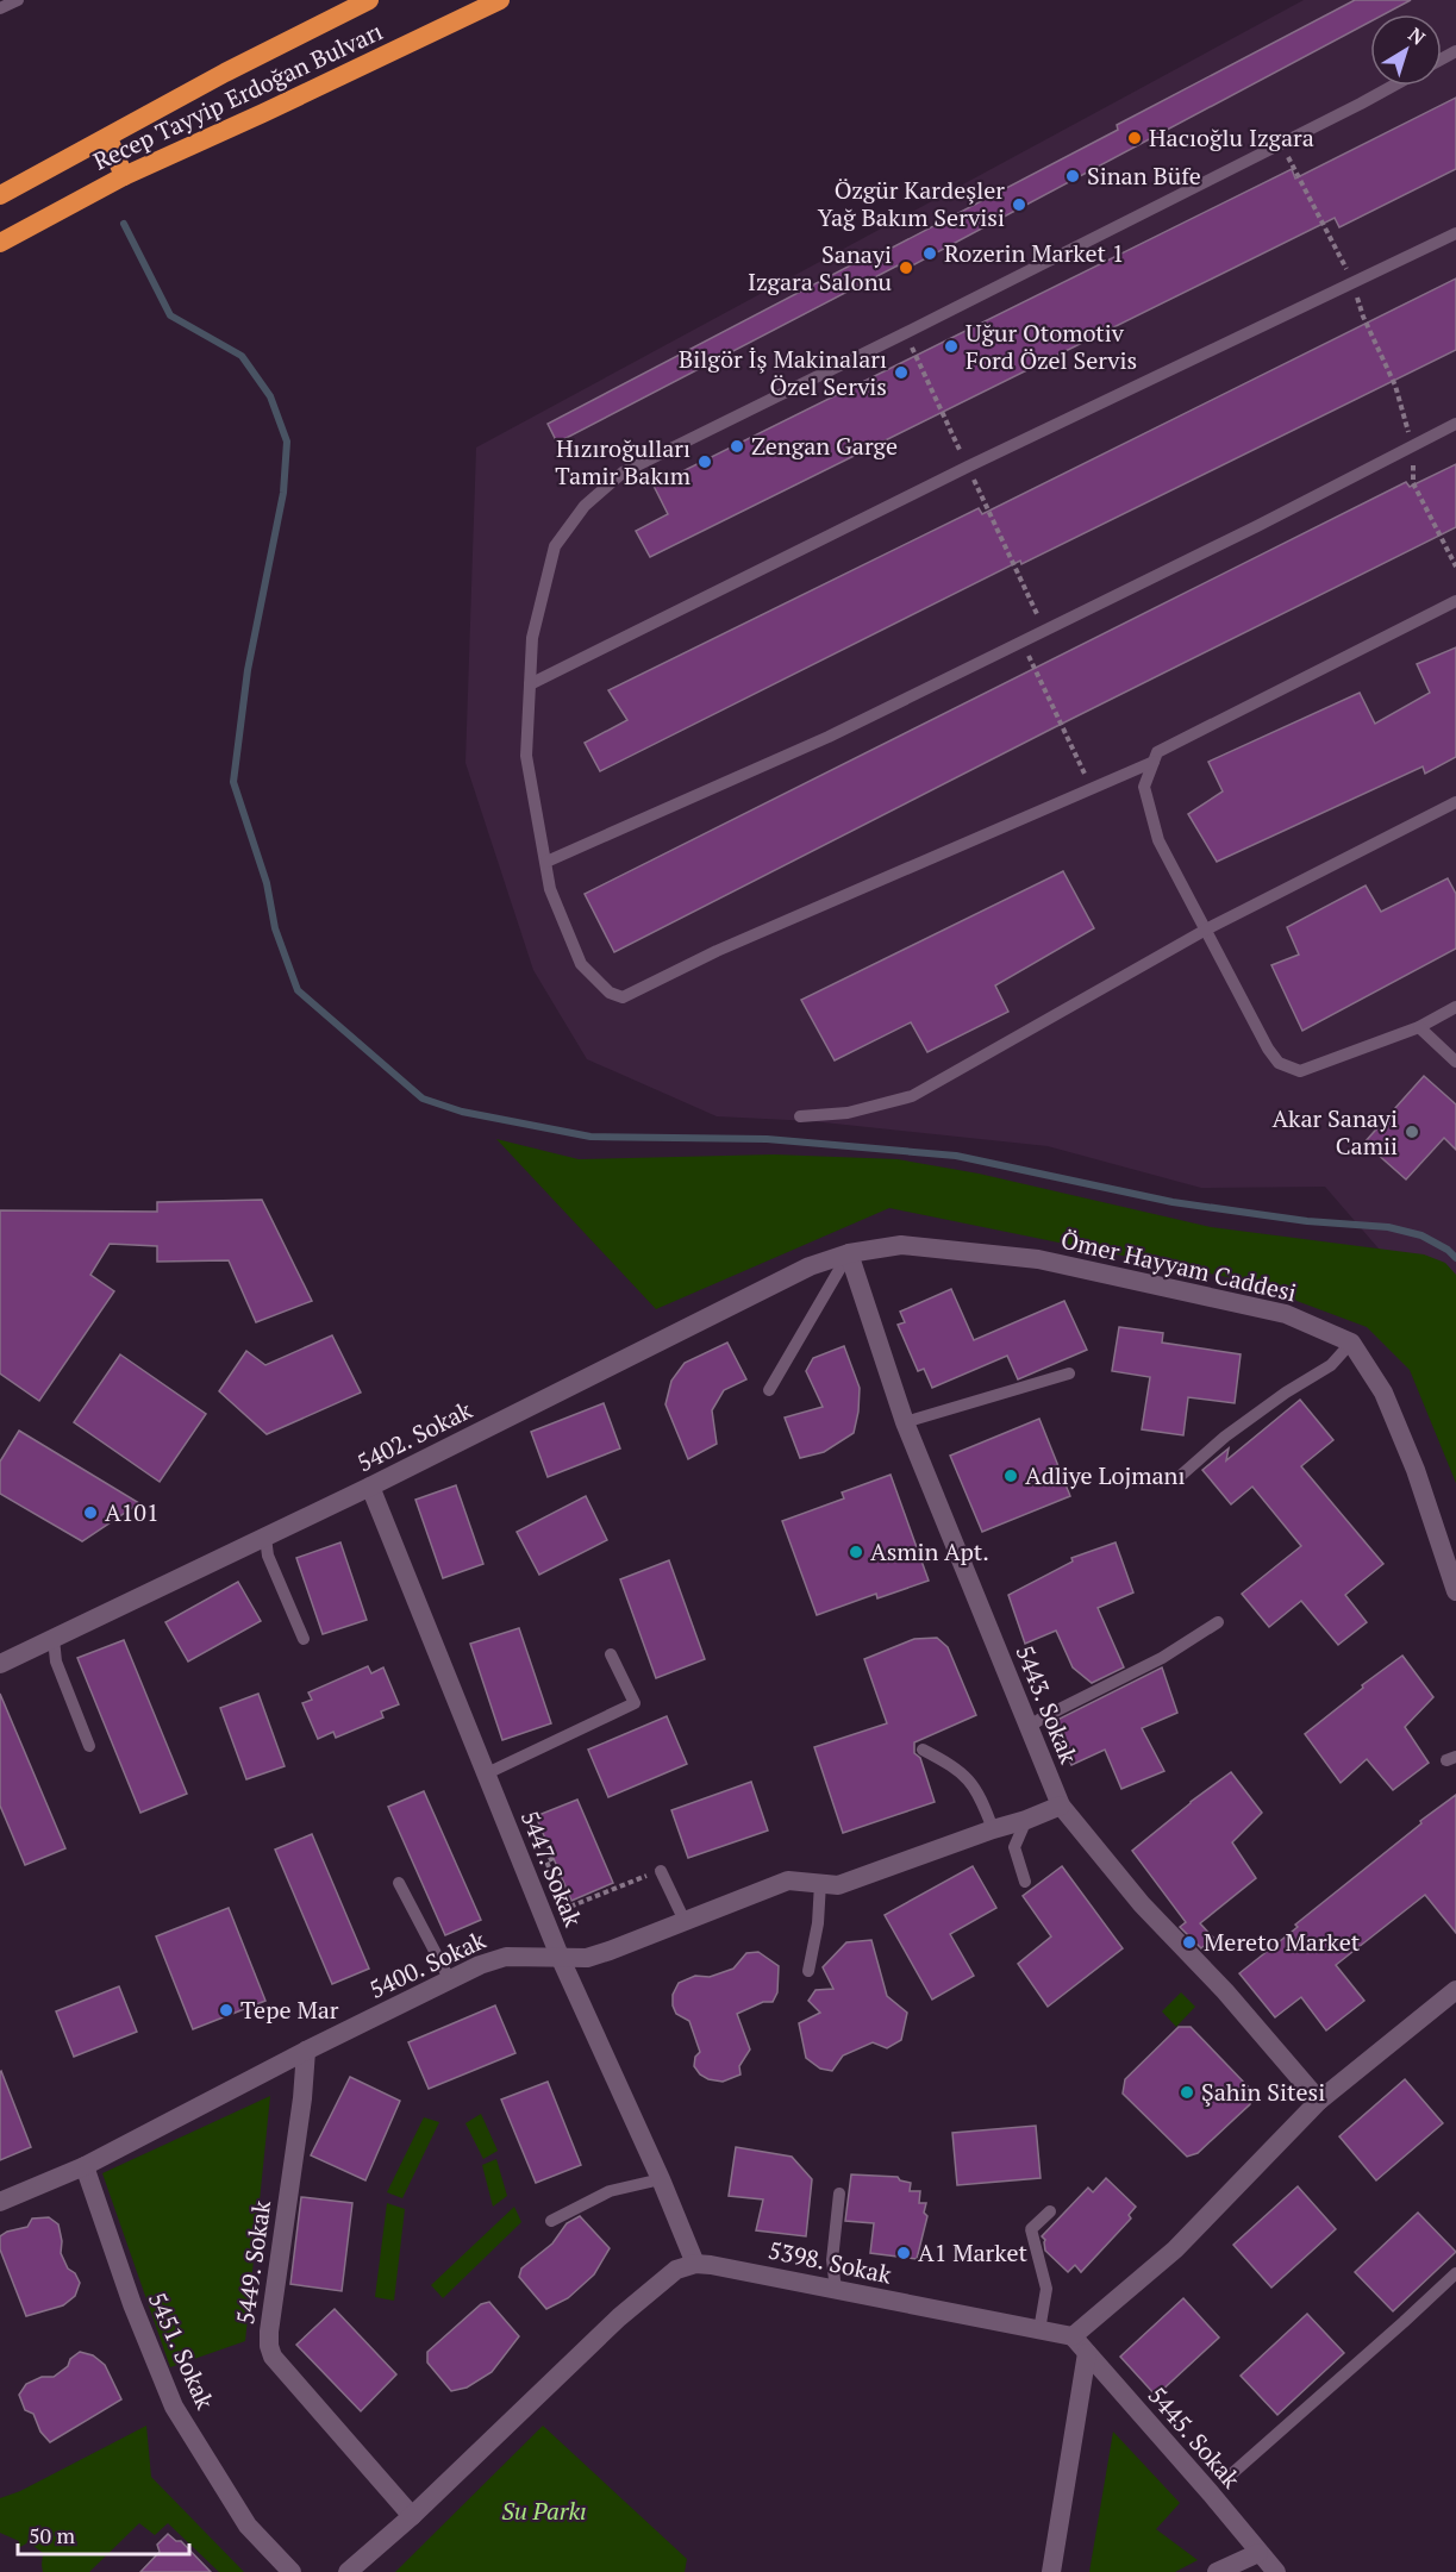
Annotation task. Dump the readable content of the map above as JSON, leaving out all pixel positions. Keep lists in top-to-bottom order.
{
  "streets": {
    "highway": ["Recep Tayyip Erdoğan Bulvarı"],
    "street": [
      "Ömer Hayyam Caddesi",
      "5402. Sokak",
      "5443. Sokak",
      "5447. Sokak",
      "5400. Sokak",
      "5449. Sokak",
      "5398. Sokak",
      "5451. Sokak",
      "5445. Sokak"
    ]
  },
  "crossings": [
    ["Ömer Hayyam Caddesi", "5402. Sokak"],
    ["Ömer Hayyam Caddesi", "5443. Sokak"],
    ["5402. Sokak", "5443. Sokak"],
    ["5402. Sokak", "5447. Sokak"],
    ["5443. Sokak", "5400. Sokak"],
    ["5447. Sokak", "5400. Sokak"],
    ["5447. Sokak", "5398. Sokak"],
    ["5400. Sokak", "5449. Sokak"],
    ["5400. Sokak", "5451. Sokak"],
    ["5398. Sokak", "5445. Sokak"]
  ],
  "parks": ["Su Parkı"],
  "places": [
    "Hacıoğlu Izgara",
    "Sinan Büfe",
    "Özgür Kardeşler Yağ Bakım Servisi",
    "Rozerin Market 1",
    "Sanayi Izgara Salonu",
    "Uğur Otomotiv Ford Özel Servis",
    "Bilgör İş Makinaları Özel Servis",
    "Zengan Garge",
    "Hızıroğulları Tamir Bakım",
    "Akar Sanayi Camii",
    "Adliye Lojmanı",
    "A101",
    "Asmin Apt.",
    "Mereto Market",
    "Tepe Mar",
    "Şahin Sitesi",
    "A1 Market"
  ],
  "scale_bar": "50 m",
  "north": "top right"
}
